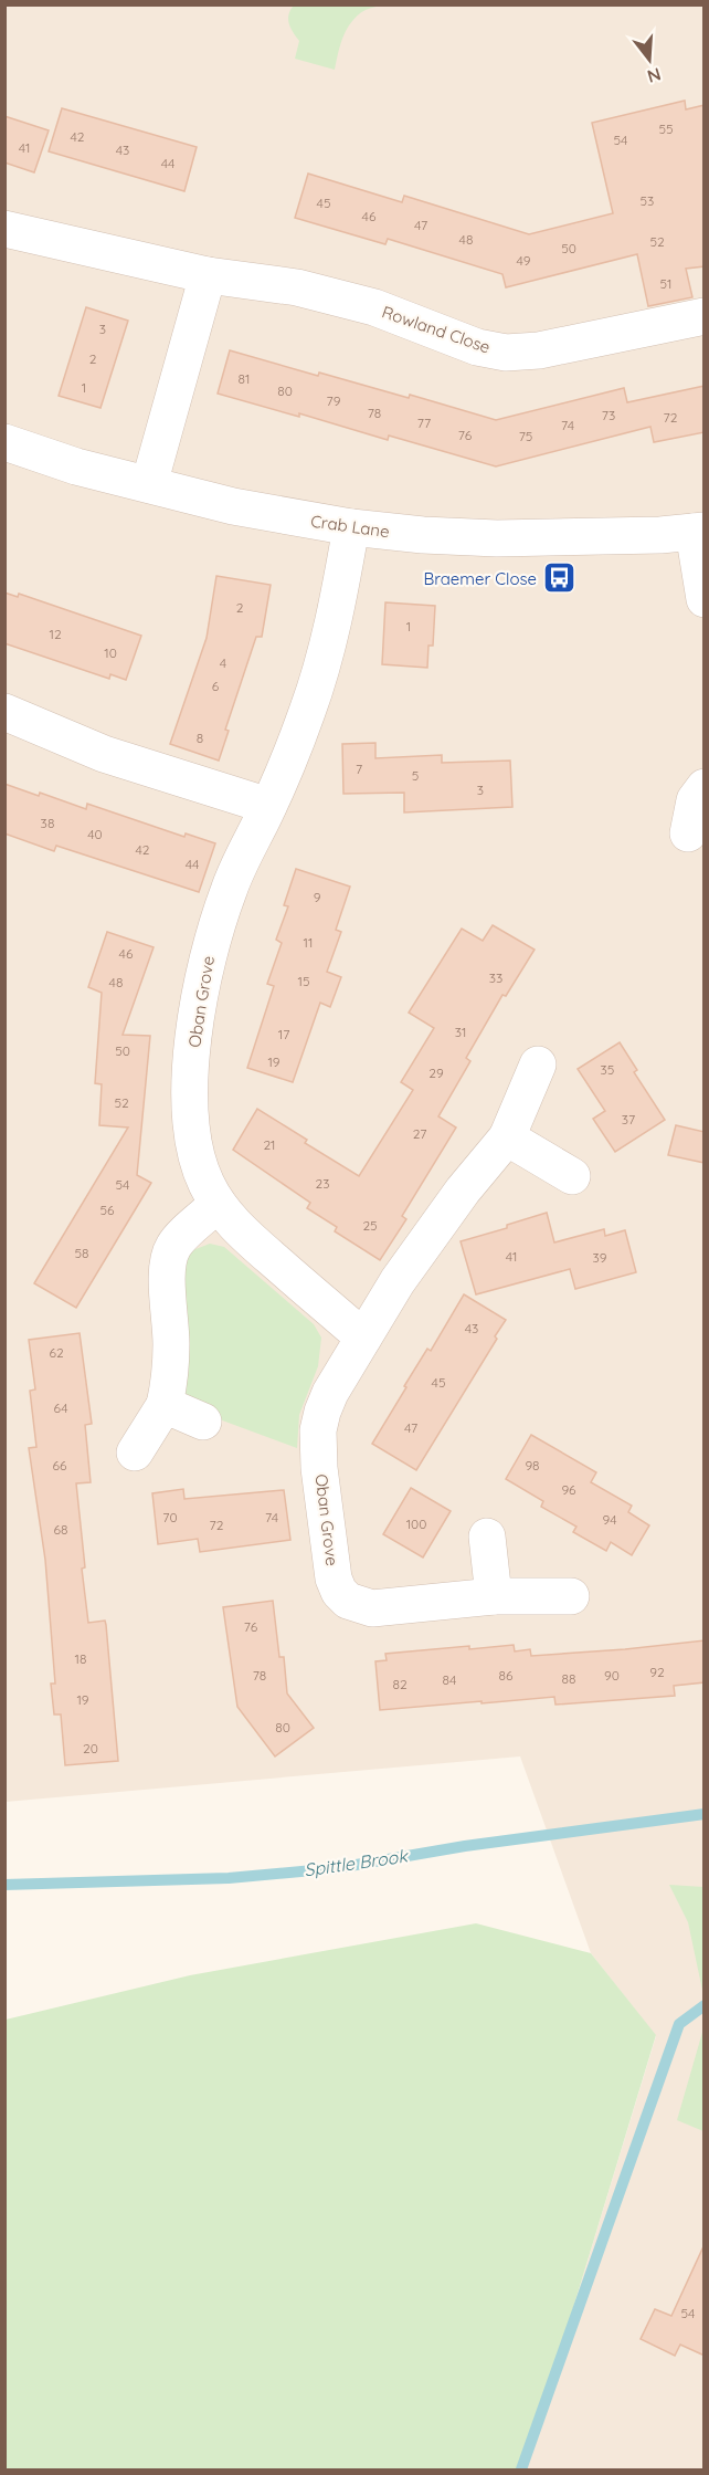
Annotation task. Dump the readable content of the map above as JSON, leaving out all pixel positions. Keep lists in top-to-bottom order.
{
  "streets": {
    "street": ["Rowland Close", "Crab Lane", "Oban Grove"]
  },
  "crossings": [
    ["Crab Lane", "Oban Grove"]
  ],
  "water": ["Spittle Brook"],
  "places": {
    "bus stop": ["Braemer Close"]
  },
  "house_numbers": [
    "55",
    "42",
    "54",
    "41",
    "43",
    "44",
    "53",
    "45",
    "46",
    "47",
    "48",
    "52",
    "50",
    "49",
    "51",
    "3",
    "2",
    "81",
    "1",
    "80",
    "79",
    "78",
    "73",
    "72",
    "77",
    "74",
    "76",
    "75",
    "2",
    "1",
    "12",
    "10",
    "4",
    "6",
    "8",
    "7",
    "5",
    "3",
    "38",
    "40",
    "42",
    "44",
    "9",
    "11",
    "46",
    "33",
    "15",
    "48",
    "31",
    "17",
    "50",
    "19",
    "35",
    "29",
    "52",
    "37",
    "27",
    "21",
    "23",
    "54",
    "56",
    "25",
    "58",
    "41",
    "39",
    "43",
    "62",
    "45",
    "64",
    "47",
    "66",
    "98",
    "96",
    "70",
    "74",
    "94",
    "100",
    "72",
    "68",
    "76",
    "18",
    "92",
    "78",
    "86",
    "90",
    "88",
    "84",
    "82",
    "19",
    "80",
    "20",
    "54"
  ],
  "north": "bottom"
}
